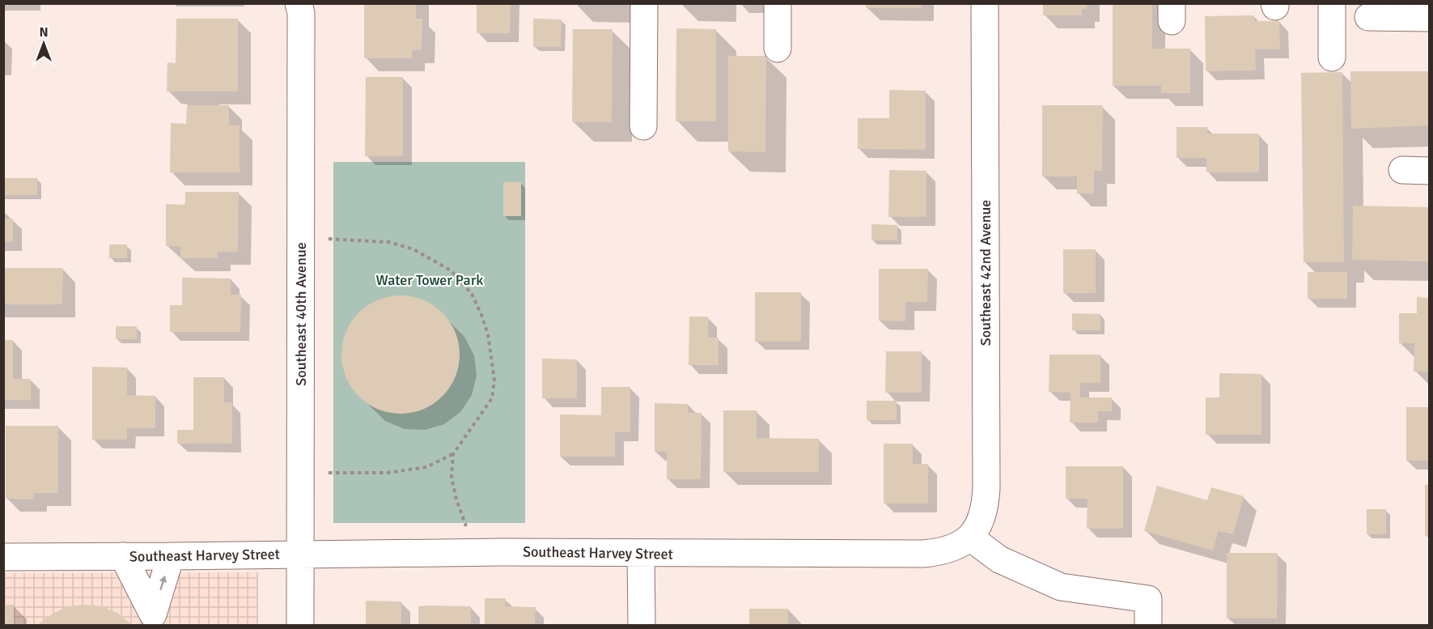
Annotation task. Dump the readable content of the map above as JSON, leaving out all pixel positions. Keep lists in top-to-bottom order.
{
  "streets": {
    "street": ["Southeast 42nd Avenue", "Southeast 40th Avenue", "Southeast Harvey Street"]
  },
  "crossings": [
    ["Southeast 42nd Avenue", "Southeast Harvey Street"],
    ["Southeast 40th Avenue", "Southeast Harvey Street"]
  ],
  "parks": ["Water Tower Park"],
  "north": "top"
}
